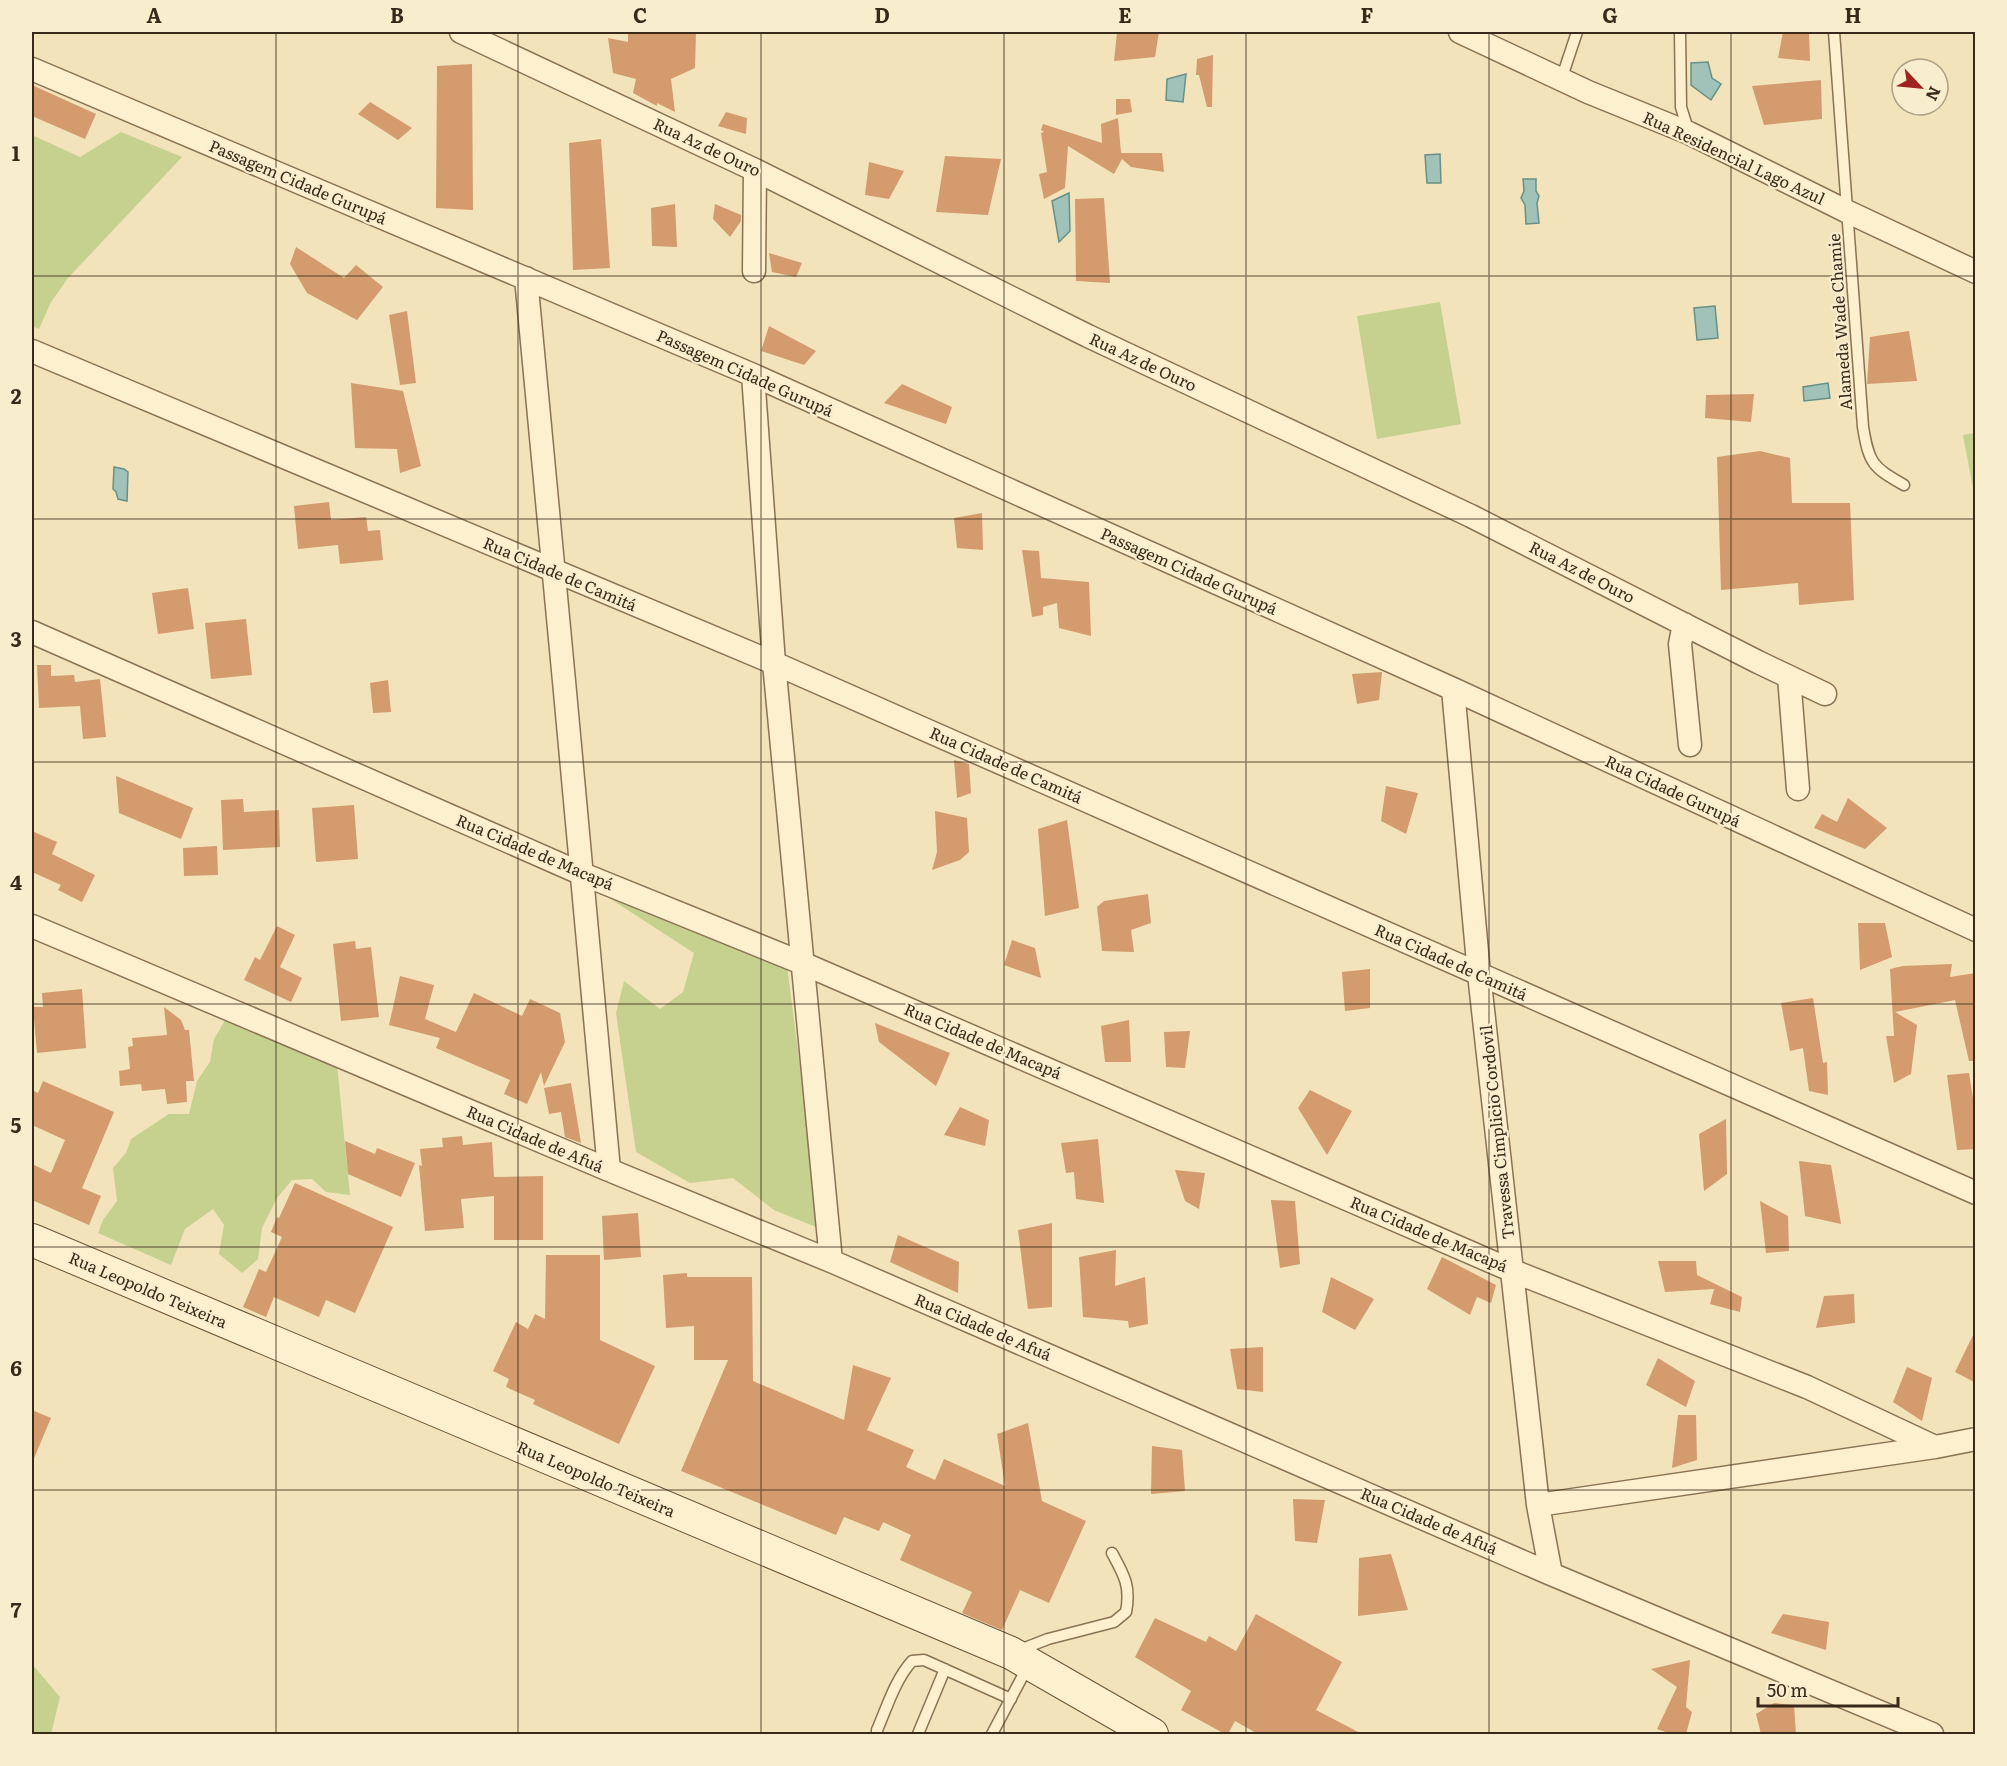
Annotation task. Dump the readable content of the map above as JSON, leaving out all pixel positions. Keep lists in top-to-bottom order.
{
  "streets": {
    "main road": ["Rua Leopoldo Teixeira"],
    "street": [
      "Rua Az de Ouro",
      "Rua Residencial Lago Azul",
      "Passagem Cidade Gurupá",
      "Rua Cidade de Camitá",
      "Rua Cidade Gurupá",
      "Rua Cidade de Macapá",
      "Travessa Cimplicio Cordovil",
      "Rua Cidade de Afuá"
    ],
    "lane": ["Alameda Wade Chamie"]
  },
  "crossings": [
    ["Rua Residencial Lago Azul", "Alameda Wade Chamie"],
    ["Passagem Cidade Gurupá", "Rua Cidade Gurupá"],
    ["Passagem Cidade Gurupá", "Travessa Cimplicio Cordovil"],
    ["Rua Cidade de Camitá", "Travessa Cimplicio Cordovil"],
    ["Rua Cidade Gurupá", "Travessa Cimplicio Cordovil"],
    ["Rua Cidade de Macapá", "Travessa Cimplicio Cordovil"],
    ["Travessa Cimplicio Cordovil", "Rua Cidade de Afuá"]
  ],
  "scale_bar": "50 m",
  "north": "bottom right",
  "grid": {
    "columns": [
      "A",
      "B",
      "C",
      "D",
      "E",
      "F",
      "G",
      "H"
    ],
    "rows": [
      "1",
      "2",
      "3",
      "4",
      "5",
      "6",
      "7"
    ]
  }
}
